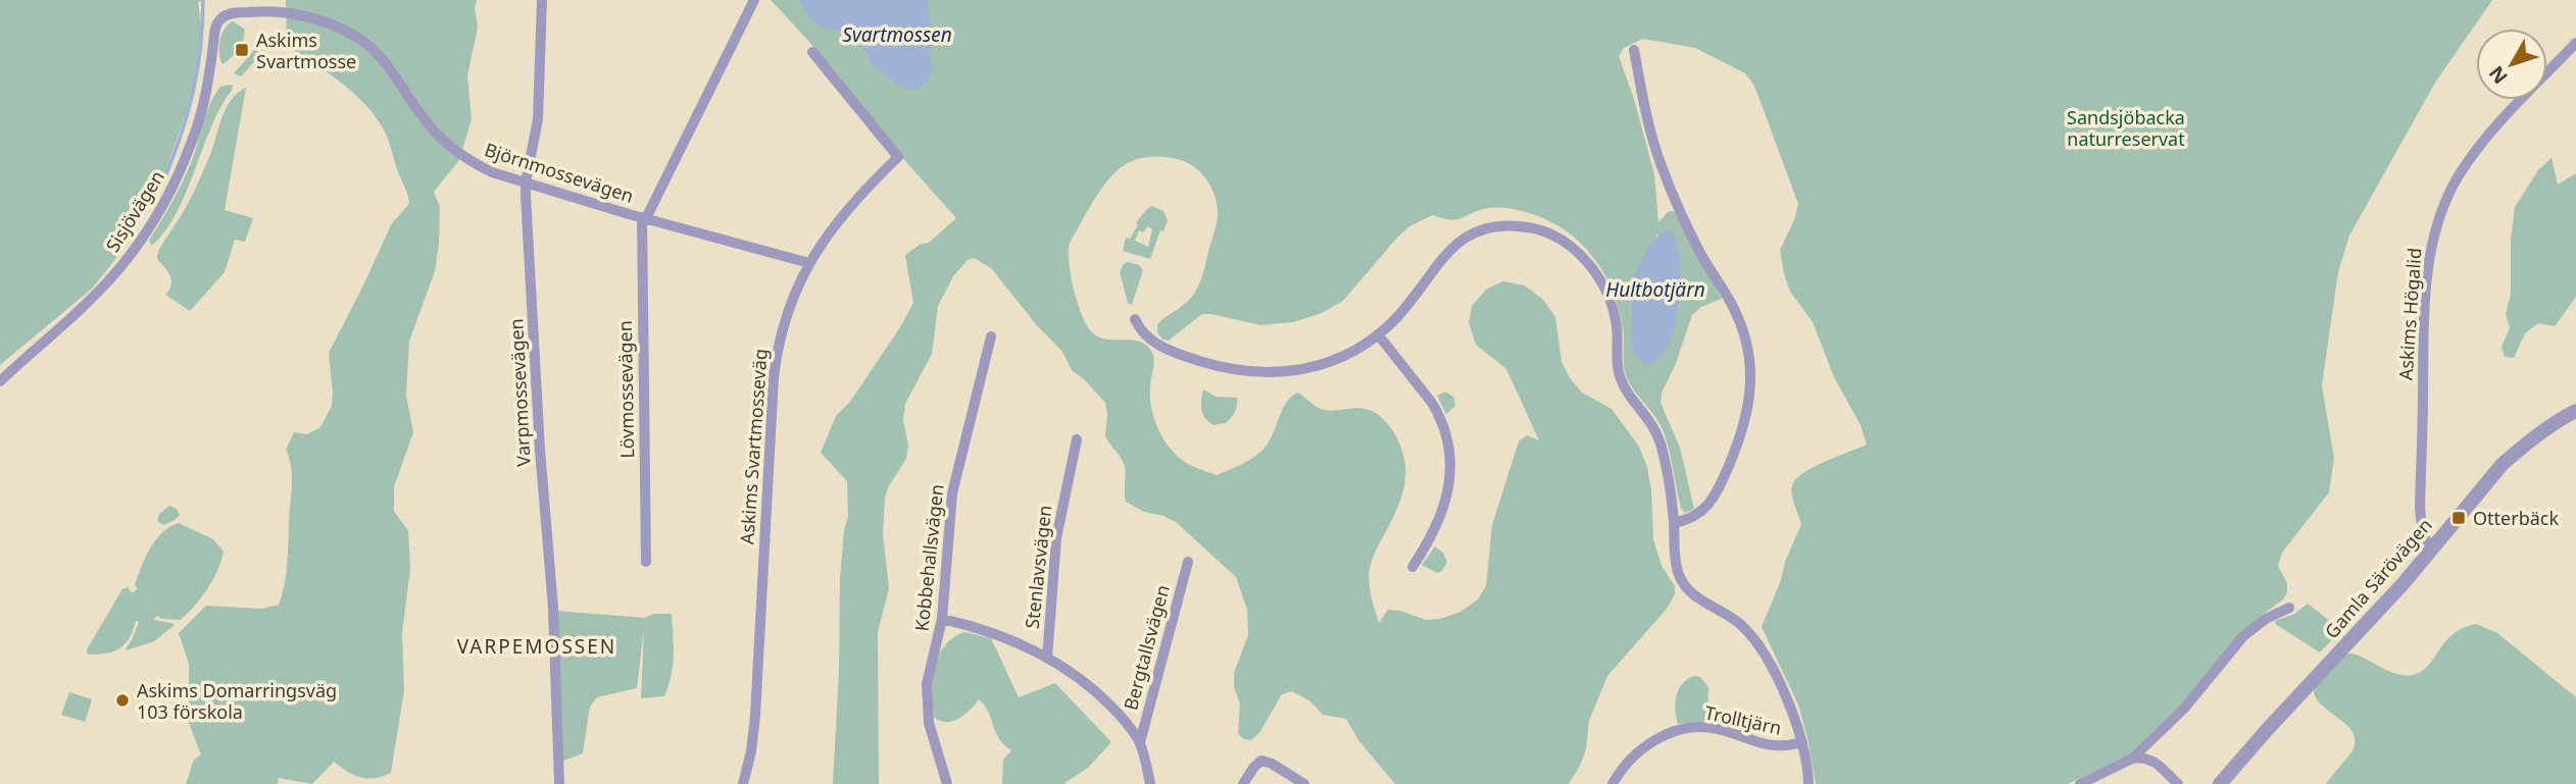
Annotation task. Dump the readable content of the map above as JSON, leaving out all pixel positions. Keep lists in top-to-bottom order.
{
  "streets": {
    "street": [
      "Björnmossevägen",
      "Sisjövägen",
      "Askims Högalid",
      "Lövmossevägen",
      "Varpmossevägen",
      "Askims Svartmosseväg",
      "Kobbehallsvägen",
      "Stenlavsvägen",
      "Gamla Särövägen",
      "Bergtallsvägen",
      "Trolltjärn"
    ]
  },
  "crossings": [
    ["Björnmossevägen", "Sisjövägen"],
    ["Björnmossevägen", "Lövmossevägen"],
    ["Björnmossevägen", "Varpmossevägen"],
    ["Björnmossevägen", "Askims Svartmosseväg"],
    ["Askims Högalid", "Gamla Särövägen"]
  ],
  "districts": ["VARPEMOSSEN"],
  "water": ["Svartmossen", "Hultbotjärn"],
  "parks": ["Sandsjöbacka naturreservat"],
  "places": {
    "transit": ["Askims Svartmosse", "Otterbäck"],
    "other": ["Askims Domarringsväg 103 förskola"]
  },
  "north": "bottom left"
}
